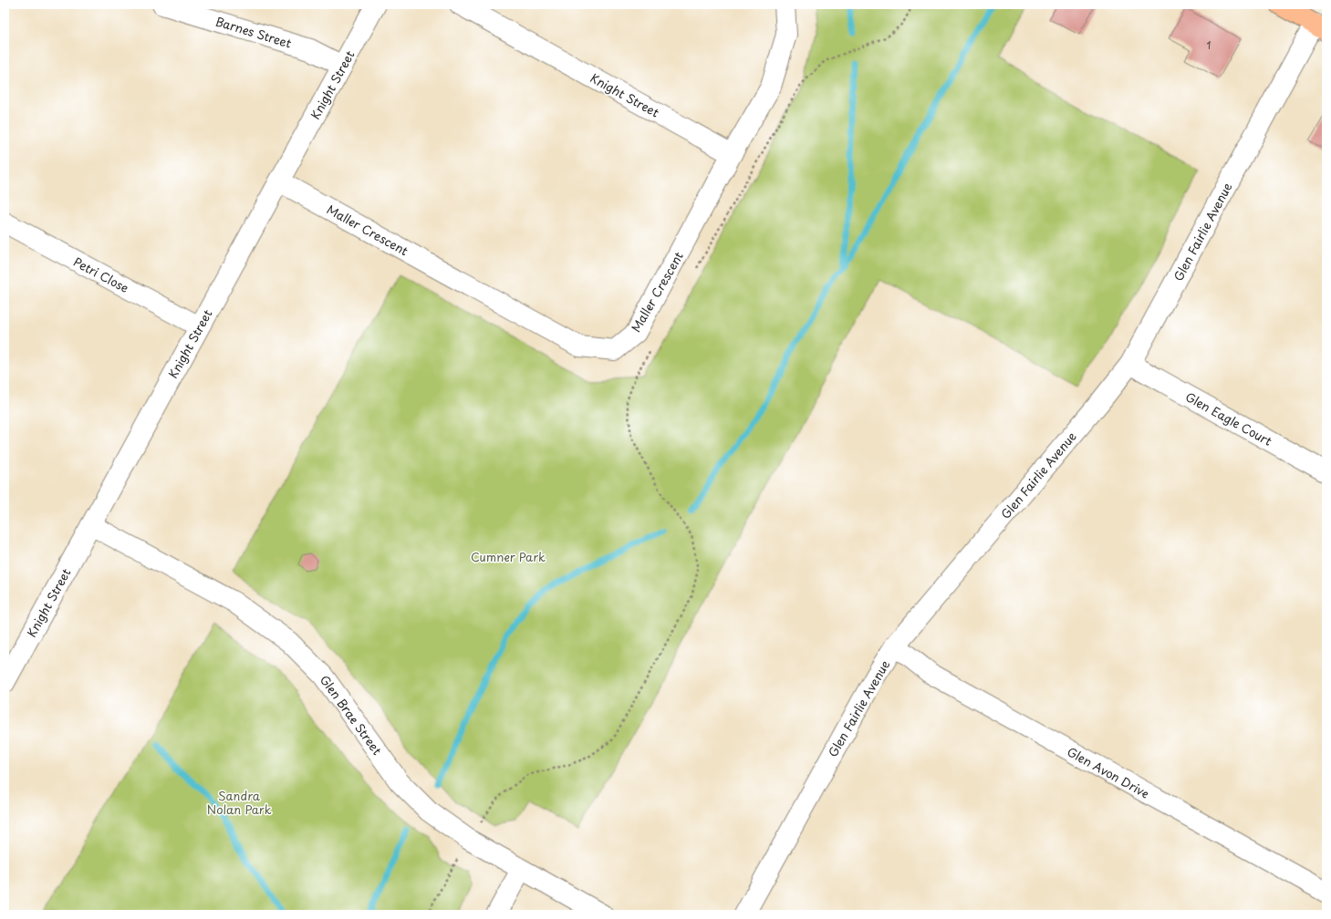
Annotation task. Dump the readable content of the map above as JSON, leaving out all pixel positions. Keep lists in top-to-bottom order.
{
  "streets": {
    "street": [
      "Barnes Street",
      "Knight Street",
      "Maller Crescent",
      "Glen Fairlie Avenue",
      "Petri Close",
      "Glen Eagle Court",
      "Glen Brae Street",
      "Glen Avon Drive"
    ]
  },
  "crossings": [
    ["Barnes Street", "Knight Street"],
    ["Knight Street", "Maller Crescent"],
    ["Knight Street", "Petri Close"],
    ["Knight Street", "Glen Brae Street"],
    ["Glen Fairlie Avenue", "Glen Eagle Court"],
    ["Glen Fairlie Avenue", "Glen Avon Drive"]
  ],
  "parks": ["Cumner Park", "Sandra Nolan Park"],
  "house_numbers": ["1"]
}
